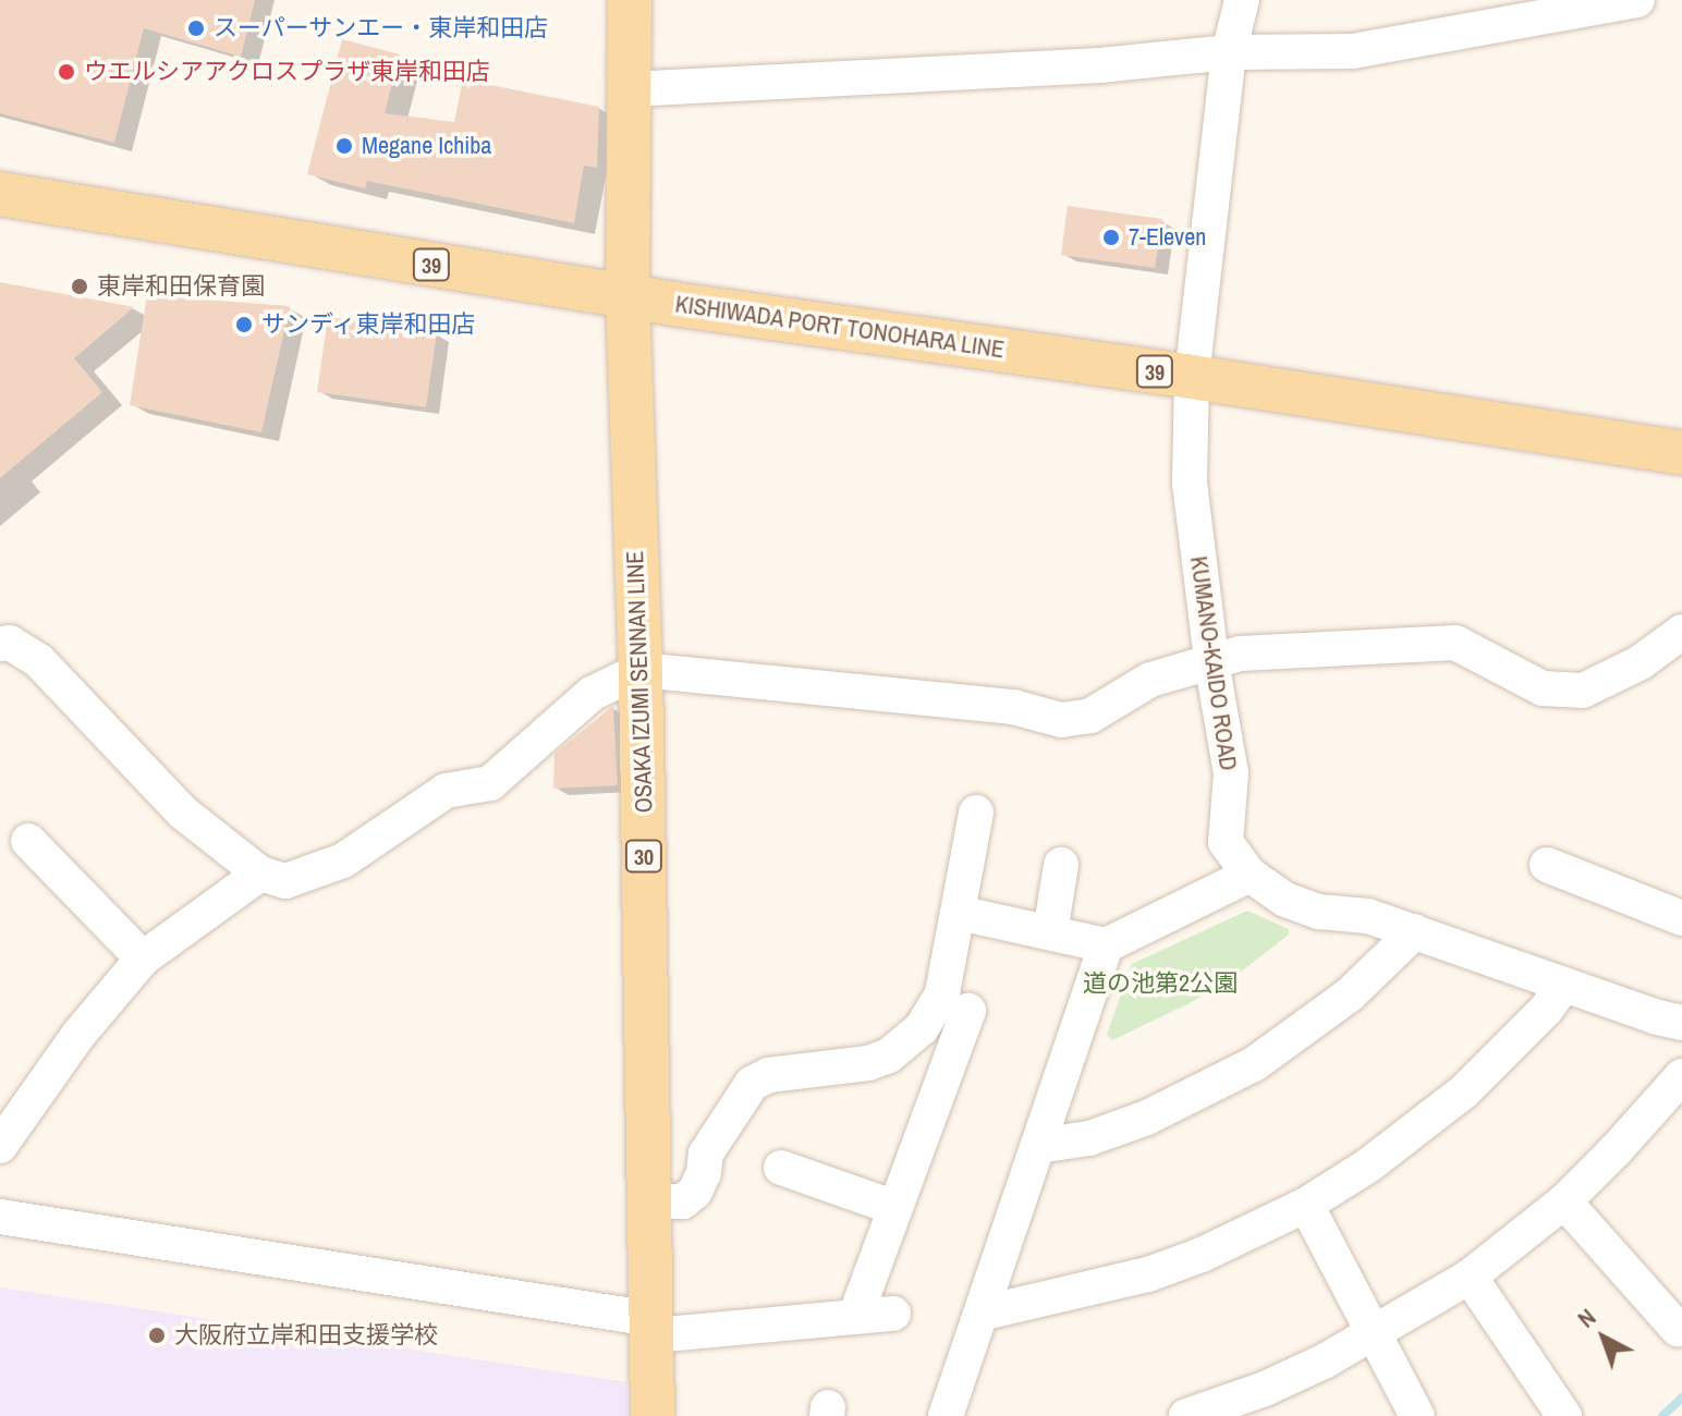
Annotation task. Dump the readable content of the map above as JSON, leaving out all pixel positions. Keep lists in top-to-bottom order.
{
  "streets": {
    "main road": [
      "39",
      "KISHIWADA PORT TONOHARA LINE",
      "OSAKA IZUMI SENNAN LINE",
      "30"
    ],
    "street": ["KUMANO-KAIDO ROAD"]
  },
  "crossings": [
    ["KISHIWADA PORT TONOHARA LINE", "KUMANO-KAIDO ROAD"],
    ["KISHIWADA PORT TONOHARA LINE", "OSAKA IZUMI SENNAN LINE"]
  ],
  "parks": ["道の池第2公園"],
  "places": [
    "スーパーサンエー・東岸和田店",
    "ウエルシアアクロスプラザ東岸和田店",
    "Megane Ichiba",
    "7-Eleven",
    "東岸和田保育園",
    "サンディ東岸和田店",
    "大阪府立岸和田支援学校"
  ],
  "north": "top left"
}
